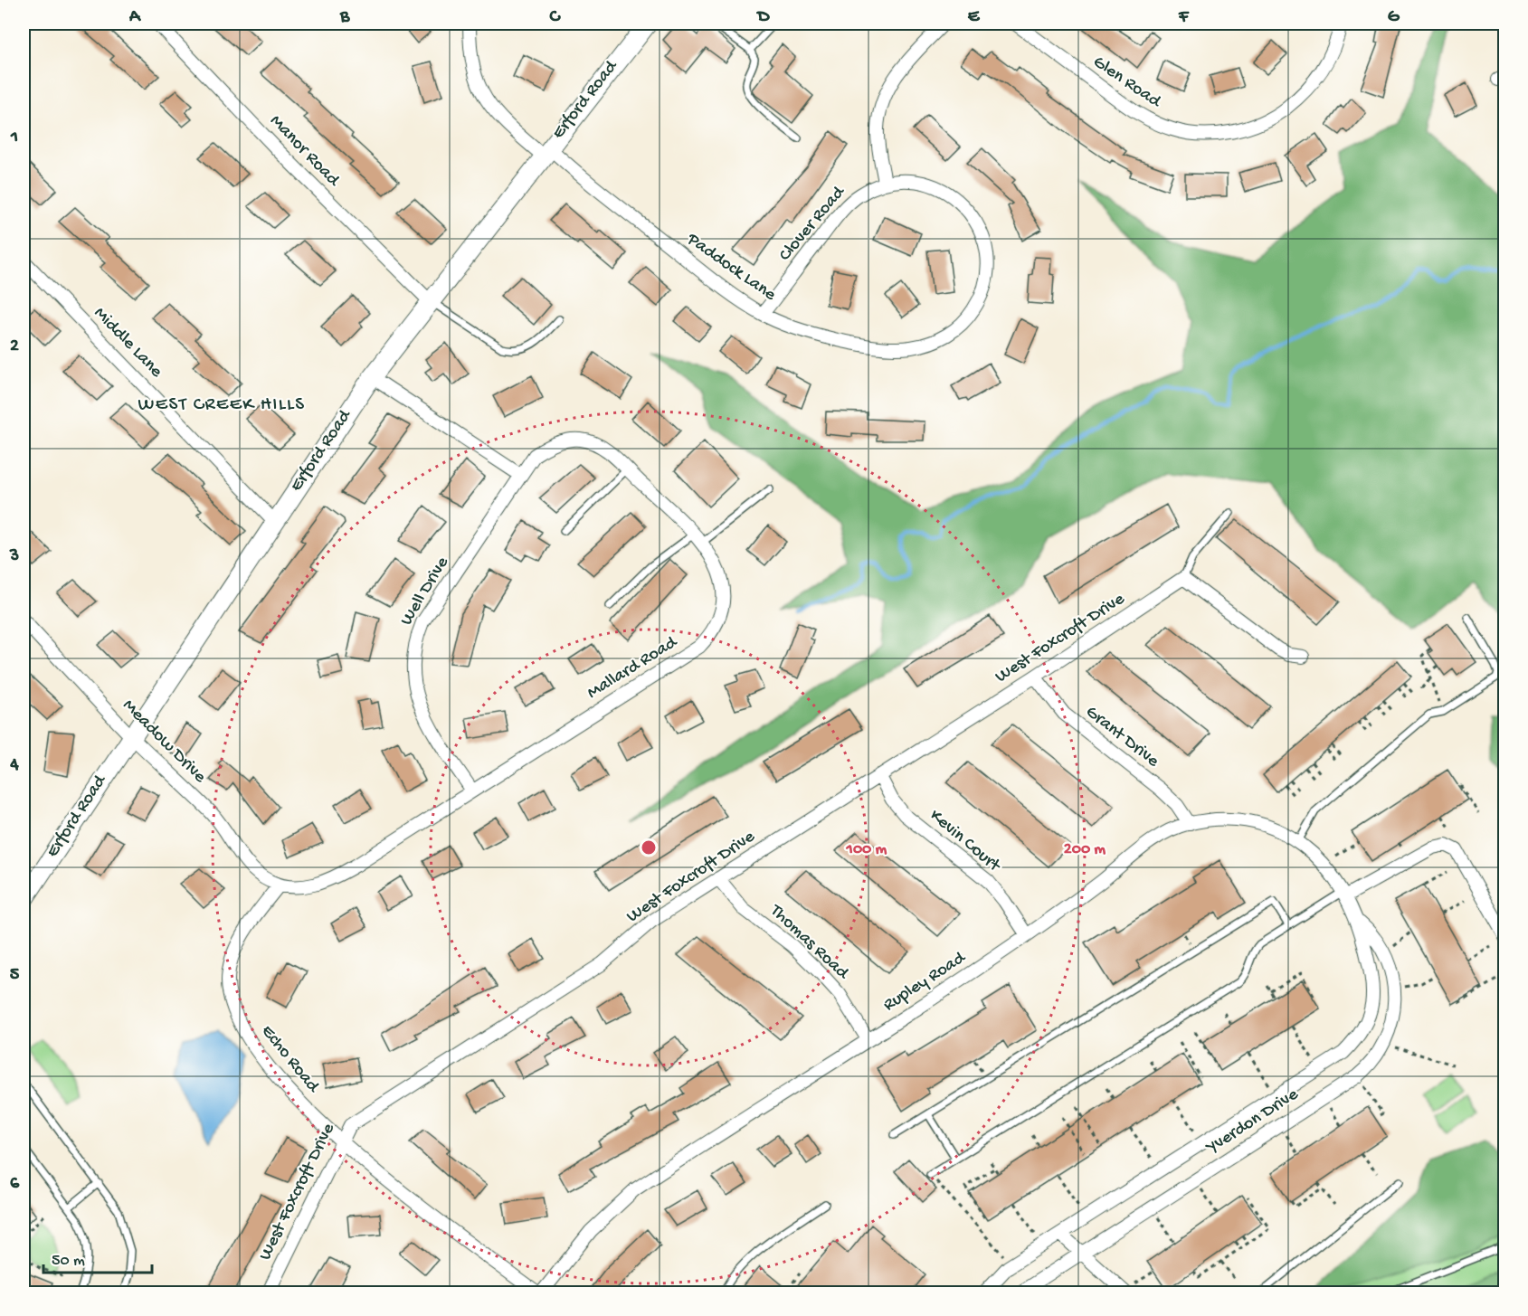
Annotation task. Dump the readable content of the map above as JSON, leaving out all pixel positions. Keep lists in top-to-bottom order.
{
  "streets": {
    "street": [
      "Glen Road",
      "Erford Road",
      "Manor Road",
      "Clover Road",
      "Paddock Lane",
      "Middle Lane",
      "Well Drive",
      "West Foxcroft Drive",
      "Mallard Road",
      "Grant Drive",
      "Meadow Drive",
      "Kevin Court",
      "Thomas Road",
      "Rupley Road",
      "Echo Road",
      "Yverdon Drive"
    ]
  },
  "crossings": [
    ["Erford Road", "Manor Road"],
    ["Erford Road", "Paddock Lane"],
    ["Erford Road", "Middle Lane"],
    ["Erford Road", "Meadow Drive"],
    ["Clover Road", "Paddock Lane"],
    ["Well Drive", "Mallard Road"],
    ["West Foxcroft Drive", "Grant Drive"],
    ["West Foxcroft Drive", "Kevin Court"],
    ["West Foxcroft Drive", "Thomas Road"],
    ["West Foxcroft Drive", "Echo Road"],
    ["Mallard Road", "Meadow Drive"],
    ["Mallard Road", "Echo Road"],
    ["Grant Drive", "Rupley Road"],
    ["Meadow Drive", "Echo Road"],
    ["Kevin Court", "Rupley Road"],
    ["Thomas Road", "Rupley Road"],
    ["Rupley Road", "Echo Road"],
    ["Rupley Road", "Yverdon Drive"]
  ],
  "districts": ["WEST CREEK HILLS"],
  "scale_bar": "50 m",
  "grid": {
    "columns": [
      "A",
      "B",
      "C",
      "D",
      "E",
      "F",
      "G"
    ],
    "rows": [
      "1",
      "2",
      "3",
      "4",
      "5",
      "6"
    ]
  },
  "rings": ["100 m", "200 m"]
}
